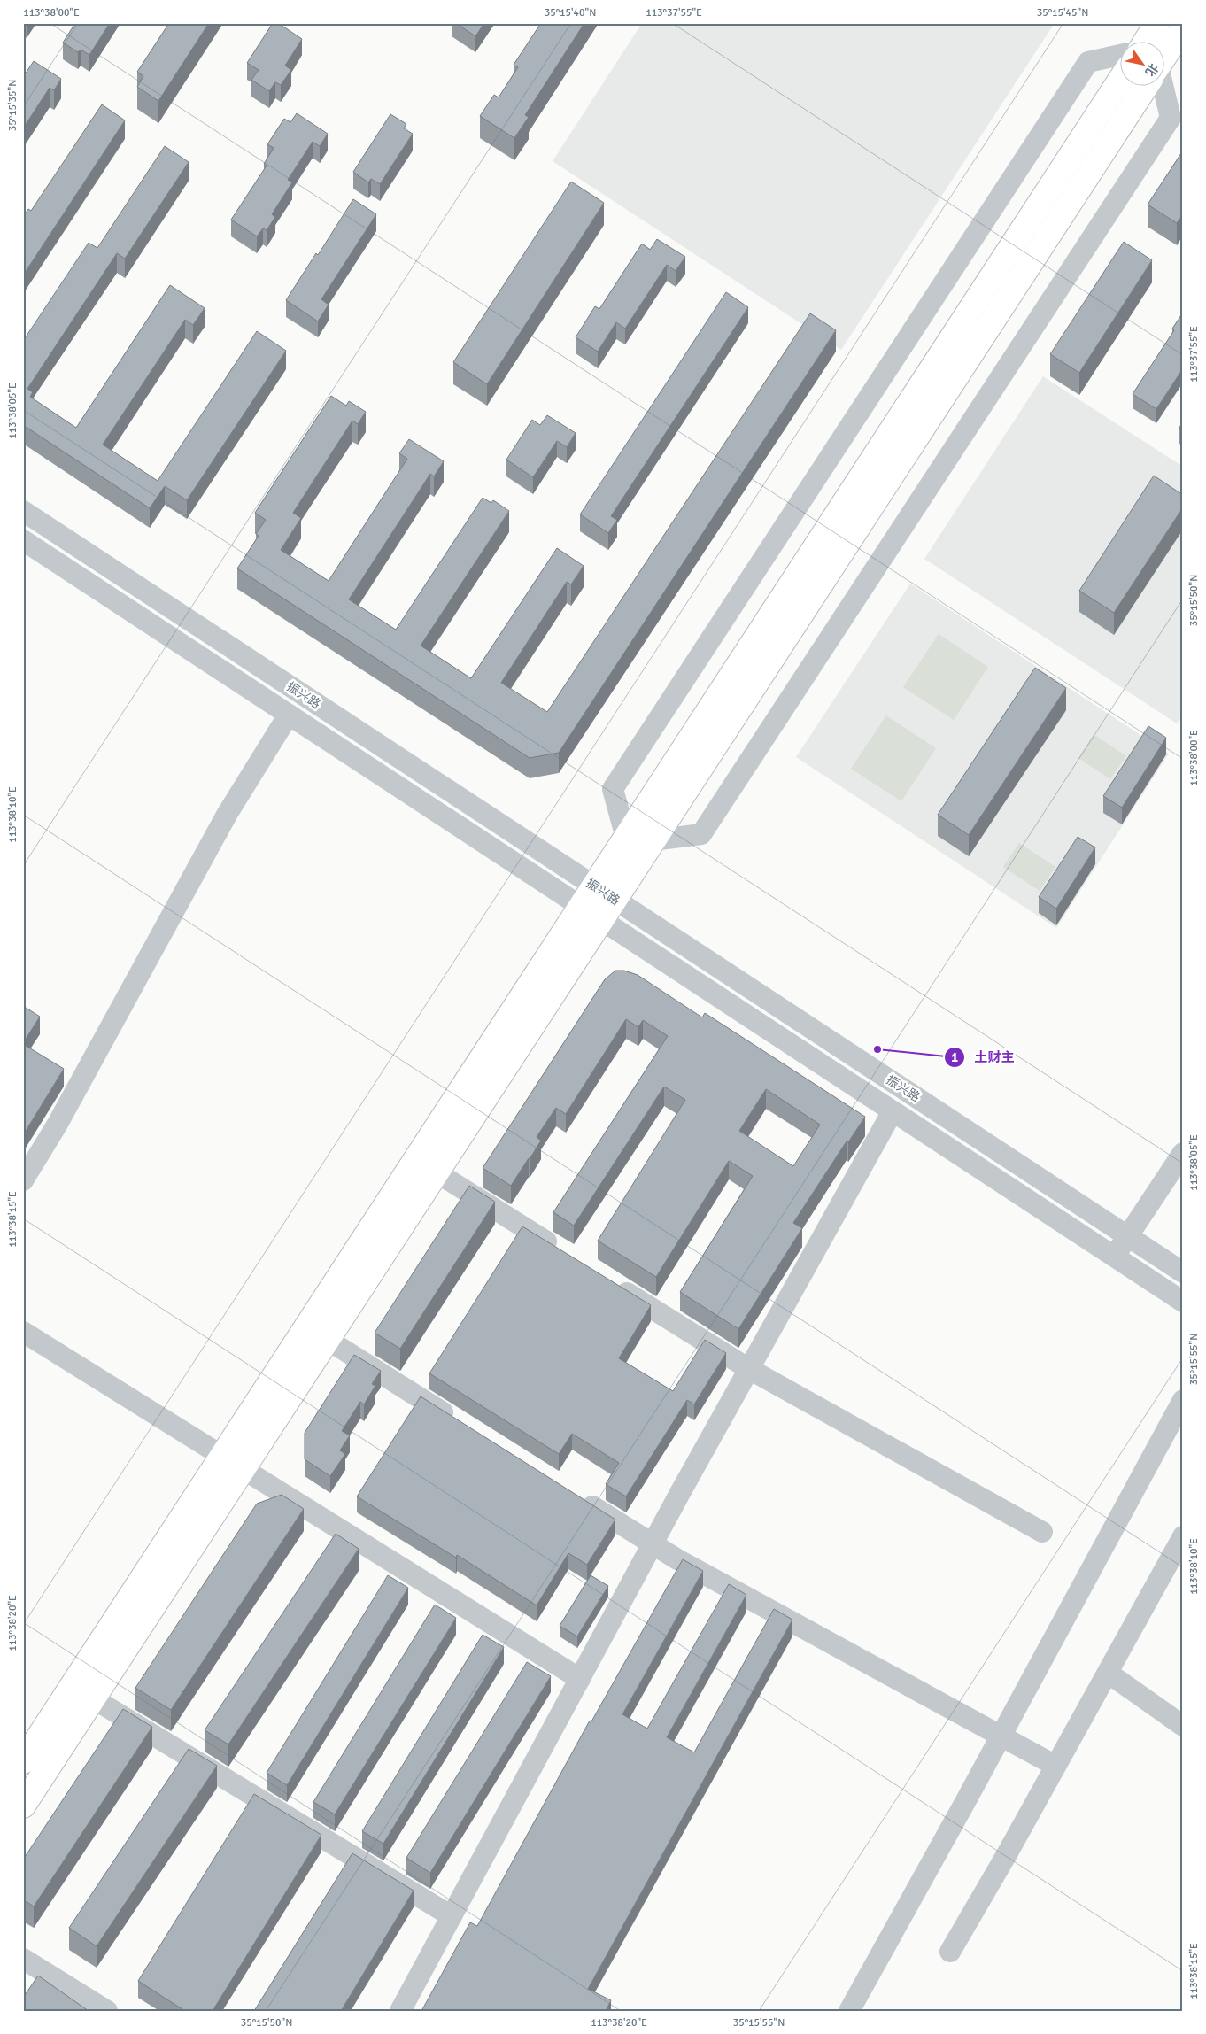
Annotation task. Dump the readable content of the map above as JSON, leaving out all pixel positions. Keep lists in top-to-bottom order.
{
  "streets": {
    "street": ["振兴路"]
  },
  "places": ["土财主"],
  "north": "bottom right",
  "coordinates": [
    "113°38'00\"E",
    "35°15'40\"N",
    "113°37'55\"E",
    "35°15'45\"N",
    "35°15'35\"N",
    "113°38'05\"E",
    "35°15'50\"N",
    "113°38'10\"E",
    "113°38'15\"E",
    "35°15'55\"N",
    "113°38'20\"E"
  ]
}
